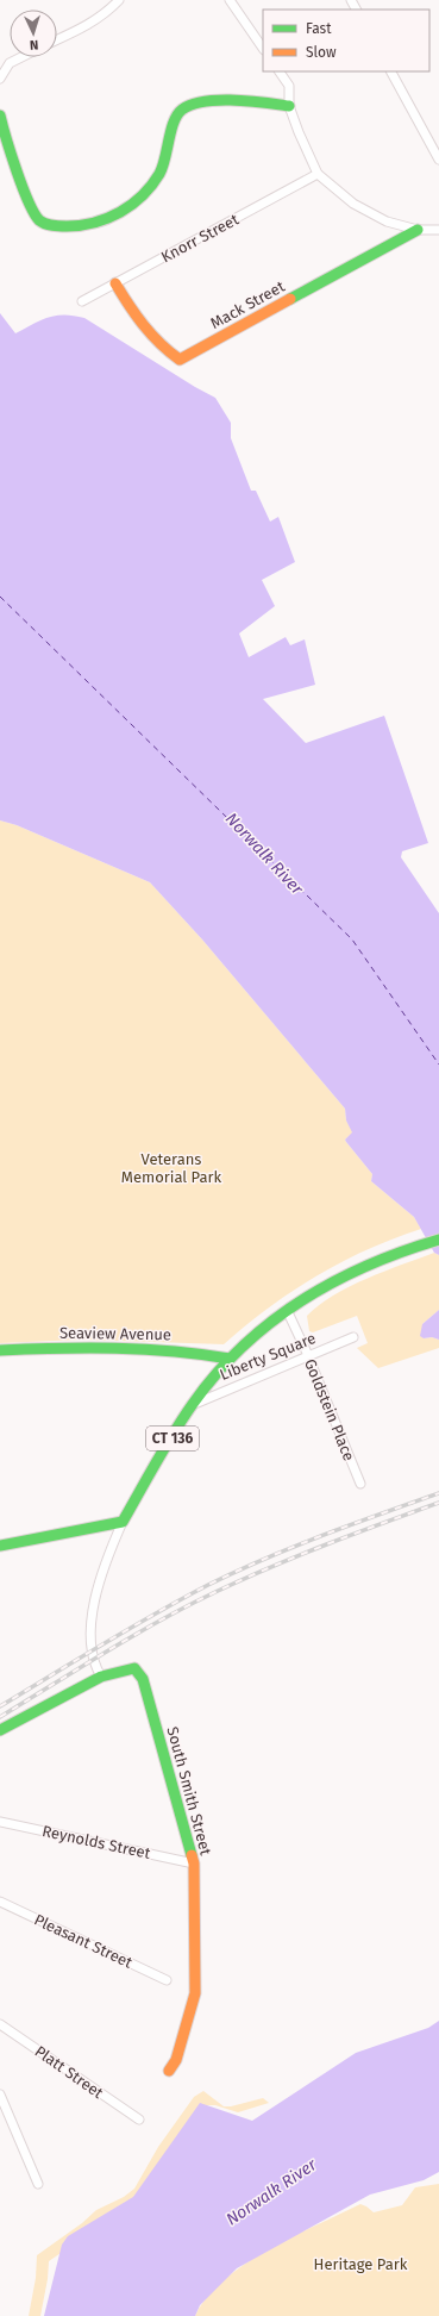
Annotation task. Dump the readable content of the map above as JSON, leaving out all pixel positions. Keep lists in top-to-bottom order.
{
  "streets": {
    "street": [
      "Knorr Street",
      "Mack Street",
      "Seaview Avenue",
      "Liberty Square",
      "Goldstein Place",
      "CT 136",
      "South Smith Street",
      "Reynolds Street",
      "Pleasant Street",
      "Platt Street"
    ]
  },
  "crossings": [
    ["Knorr Street", "Mack Street"],
    ["Seaview Avenue", "Liberty Square"],
    ["Seaview Avenue", "CT 136"],
    ["Liberty Square", "Goldstein Place"],
    ["Liberty Square", "CT 136"],
    ["South Smith Street", "Reynolds Street"]
  ],
  "water": ["Norwalk River"],
  "parks": ["Veterans Memorial Park", "Heritage Park"],
  "legend": ["Fast", "Slow"],
  "north": "bottom"
}
